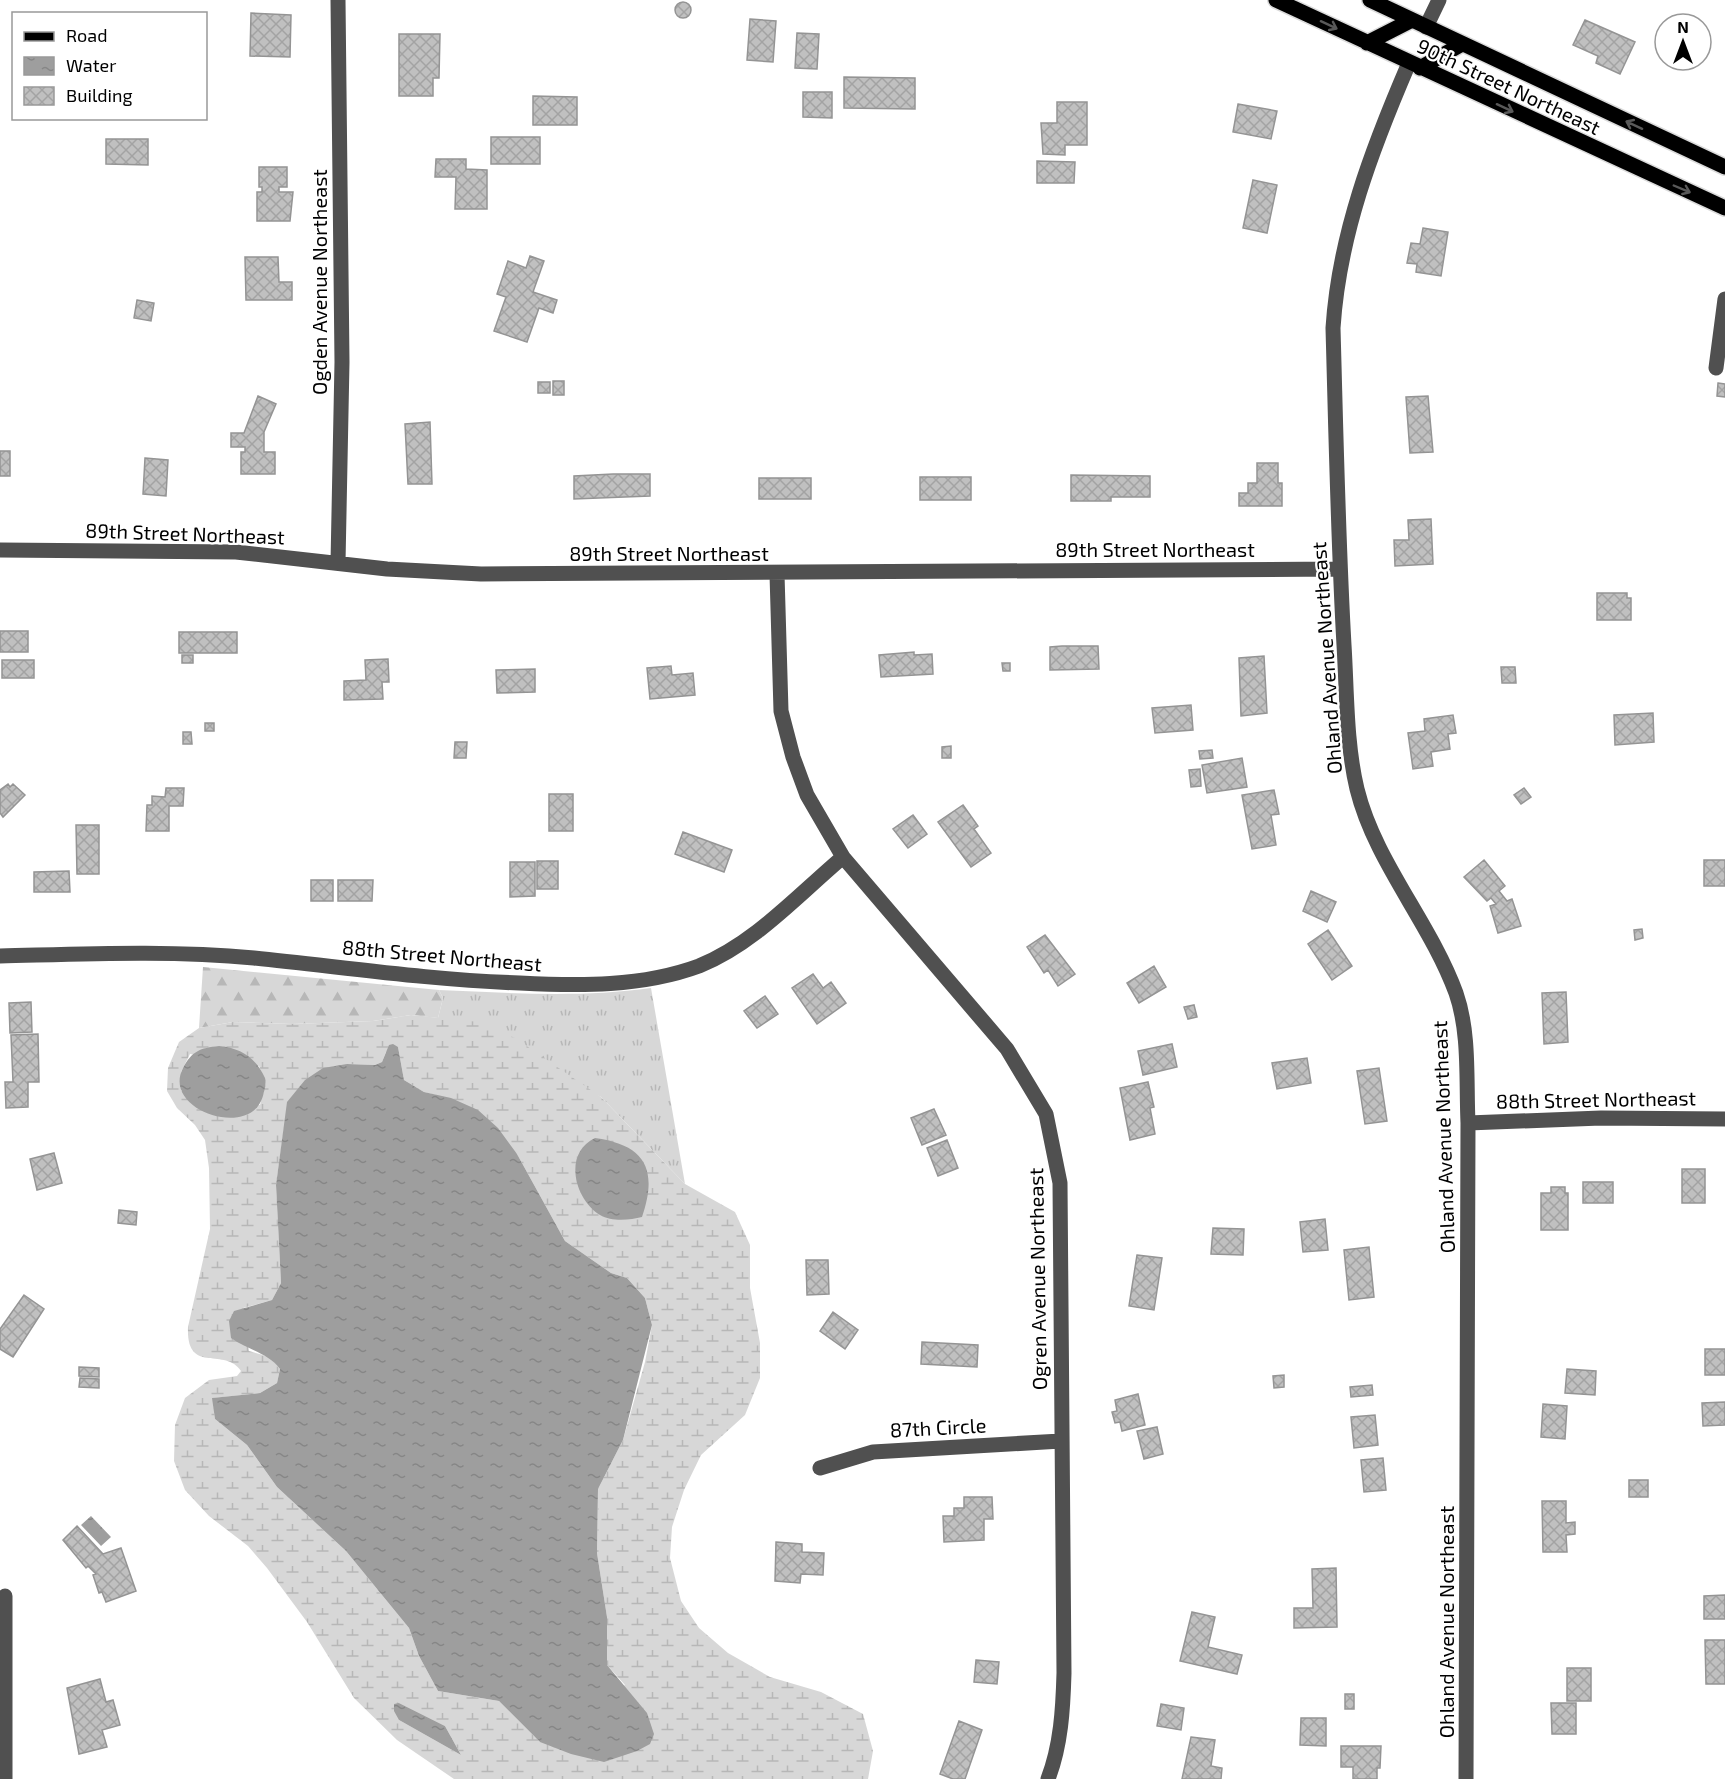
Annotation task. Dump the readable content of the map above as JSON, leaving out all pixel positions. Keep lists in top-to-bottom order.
{
  "streets": {
    "main road": ["90th Street Northeast"],
    "street": [
      "Ogden Avenue Northeast",
      "89th Street Northeast",
      "Ohland Avenue Northeast",
      "88th Street Northeast",
      "Ogren Avenue Northeast",
      "87th Circle"
    ]
  },
  "crossings": [
    ["90th Street Northeast", "Ohland Avenue Northeast"],
    ["Ogden Avenue Northeast", "89th Street Northeast"],
    ["89th Street Northeast", "Ohland Avenue Northeast"],
    ["89th Street Northeast", "Ogren Avenue Northeast"],
    ["Ohland Avenue Northeast", "88th Street Northeast"],
    ["88th Street Northeast", "Ogren Avenue Northeast"],
    ["Ogren Avenue Northeast", "87th Circle"]
  ],
  "legend": ["Road", "Water", "Building"],
  "north": "top"
}
